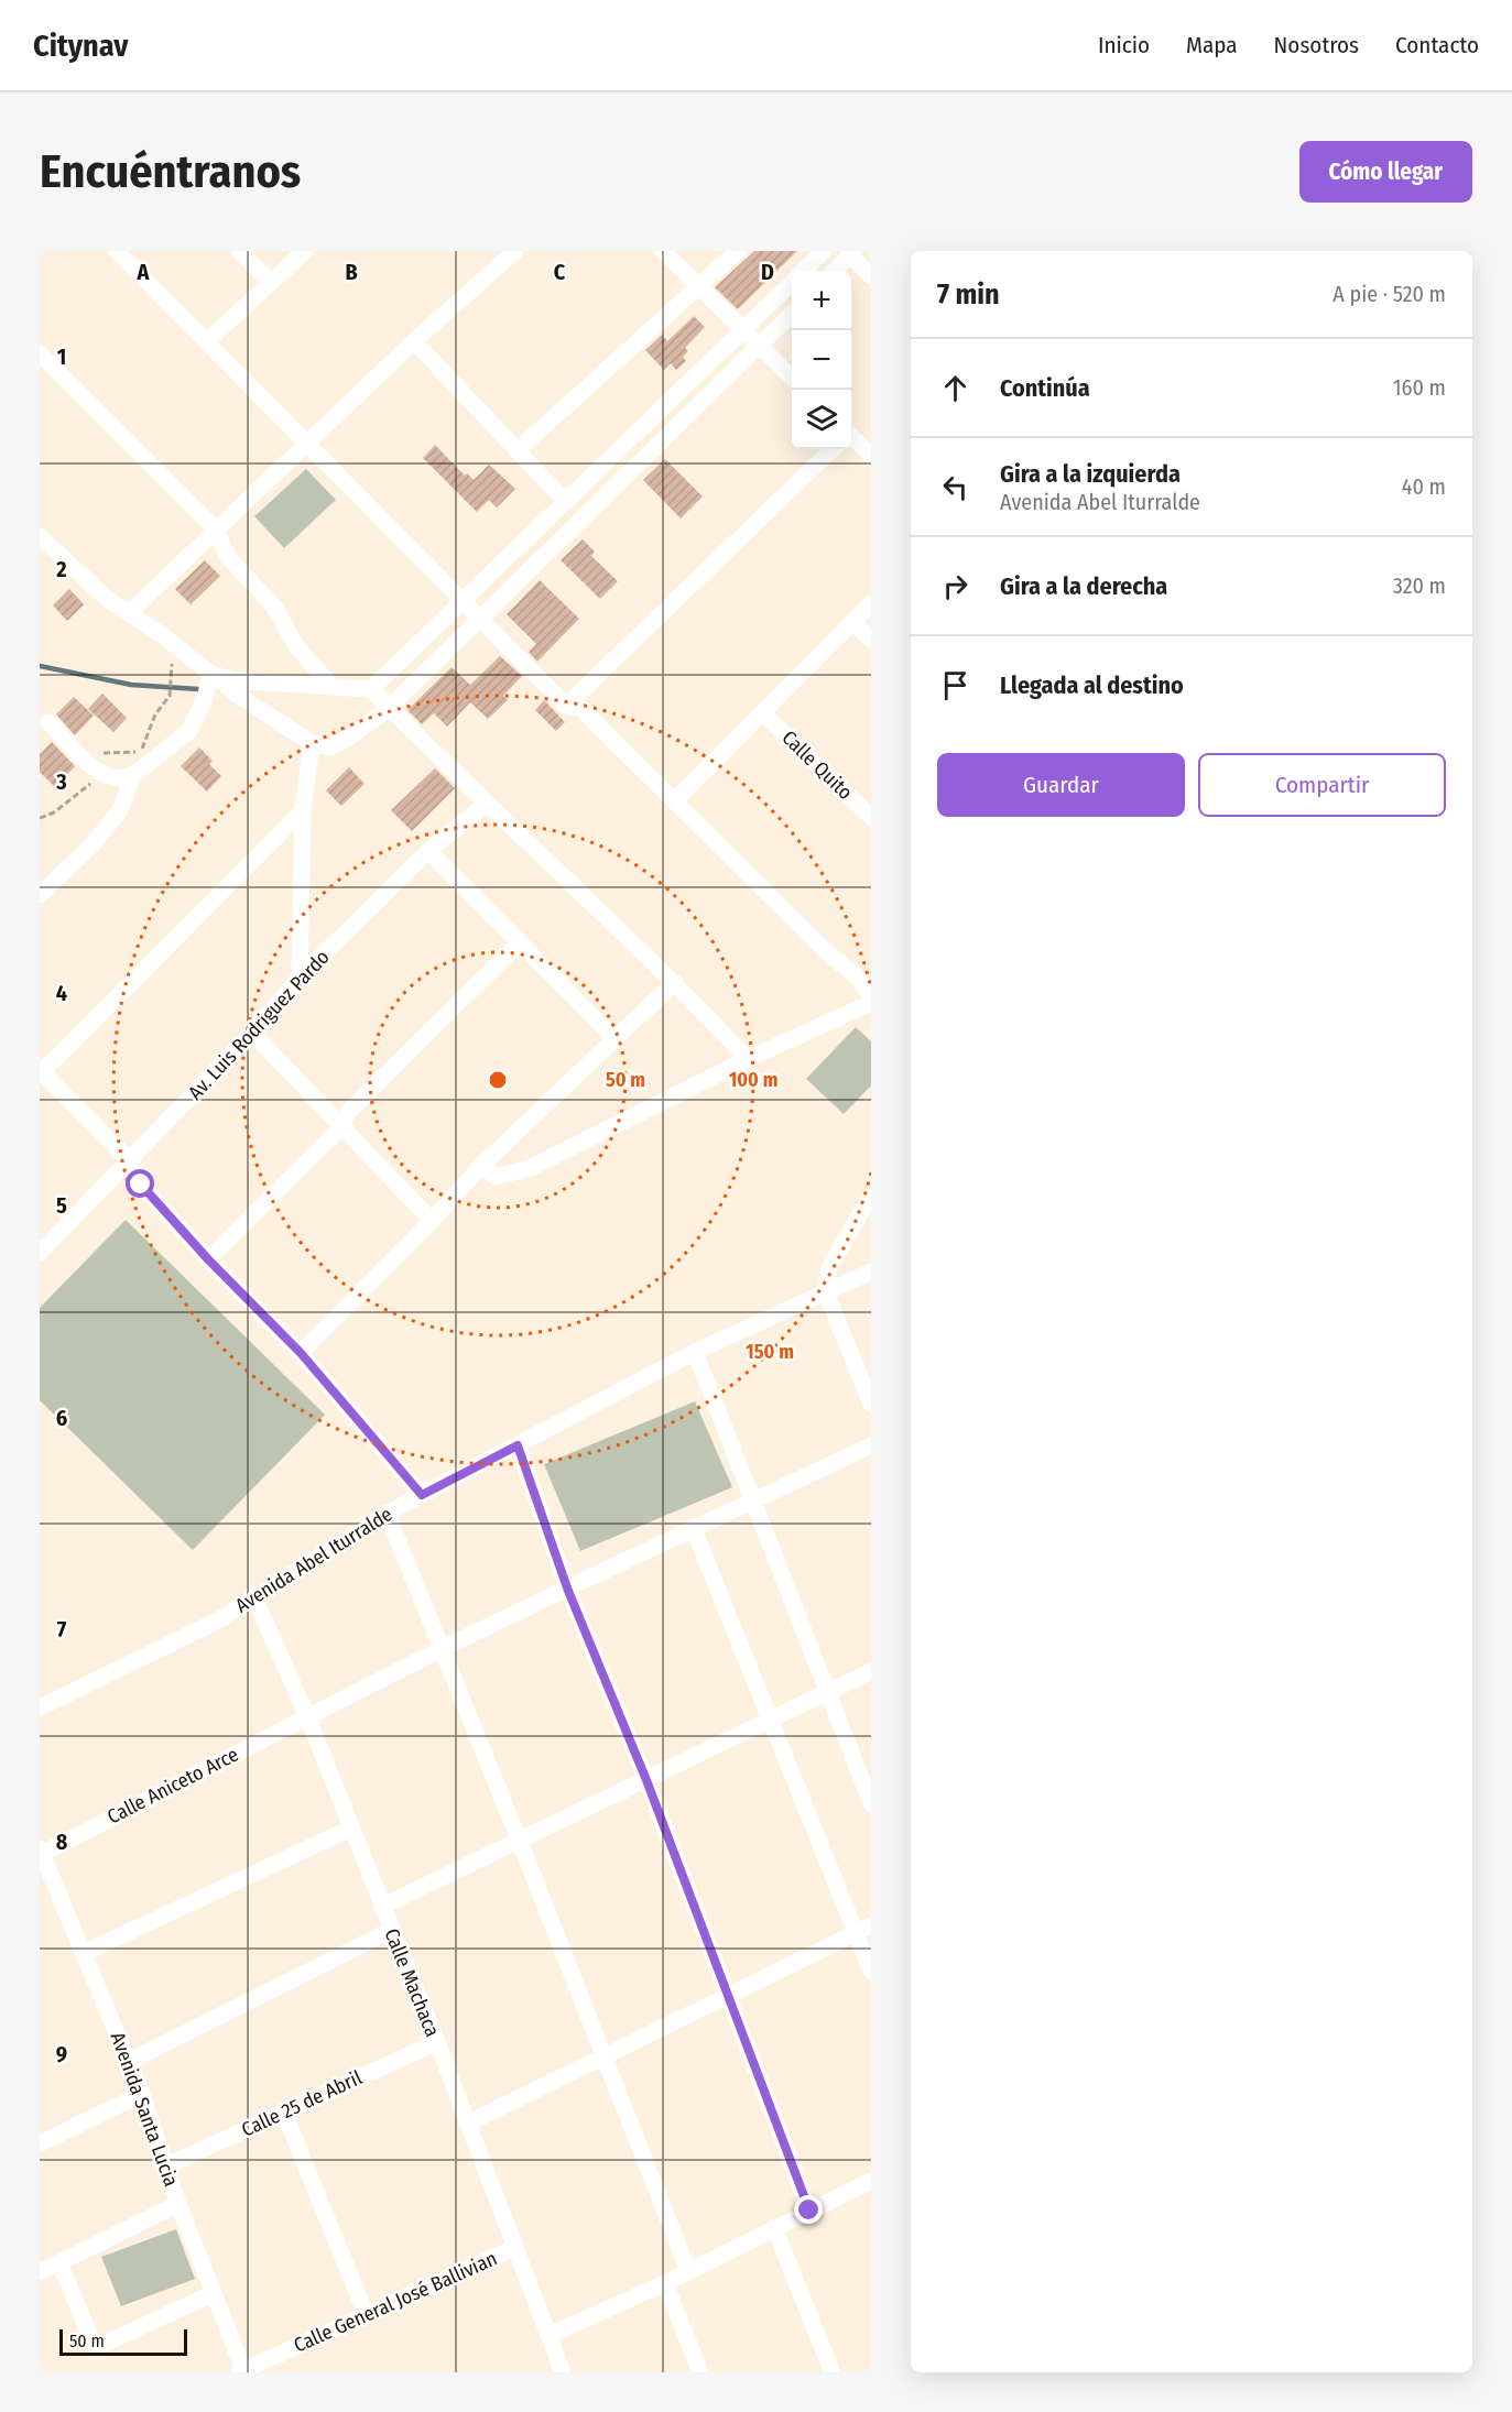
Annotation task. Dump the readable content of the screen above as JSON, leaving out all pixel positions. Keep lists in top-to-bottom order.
{
  "streets": {
    "street": [
      "Calle Quito",
      "Av. Luis Rodriguez Pardo",
      "Avenida Abel Iturralde",
      "Calle Aniceto Arce",
      "Calle Machaca",
      "Calle 25 de Abril",
      "Avenida Santa Lucia",
      "Calle General José Ballivian"
    ]
  },
  "crossings": [
    ["Avenida Abel Iturralde", "Calle Machaca"],
    ["Calle Aniceto Arce", "Calle Machaca"],
    ["Calle Aniceto Arce", "Avenida Santa Lucia"],
    ["Calle Machaca", "Calle 25 de Abril"],
    ["Calle Machaca", "Calle General José Ballivian"],
    ["Calle 25 de Abril", "Avenida Santa Lucia"],
    ["Avenida Santa Lucia", "Calle General José Ballivian"]
  ],
  "scale_bar": "50 m",
  "page": {
    "header": "Citynav",
    "nav": [
      "Inicio",
      "Mapa",
      "Nosotros",
      "Contacto"
    ],
    "buttons": [
      "Cómo llegar",
      ["Guardar", "Compartir"]
    ],
    "title": "Encuéntranos",
    "heading": ["7 min", "A pie · 520 m"],
    "map_buttons": ["+", "−"],
    "list": [
      ["Continúa", "160 m"],
      ["Gira a la izquierda", "Avenida Abel Iturralde", "40 m"],
      ["Gira a la derecha", "320 m"],
      "Llegada al destino"
    ],
    "scale": "50 m"
  },
  "grid": {
    "columns": [
      "A",
      "B",
      "C",
      "D"
    ],
    "rows": [
      "1",
      "2",
      "3",
      "4",
      "5",
      "6",
      "7",
      "8",
      "9"
    ]
  },
  "rings": ["50 m", "100 m", "150 m"]
}
